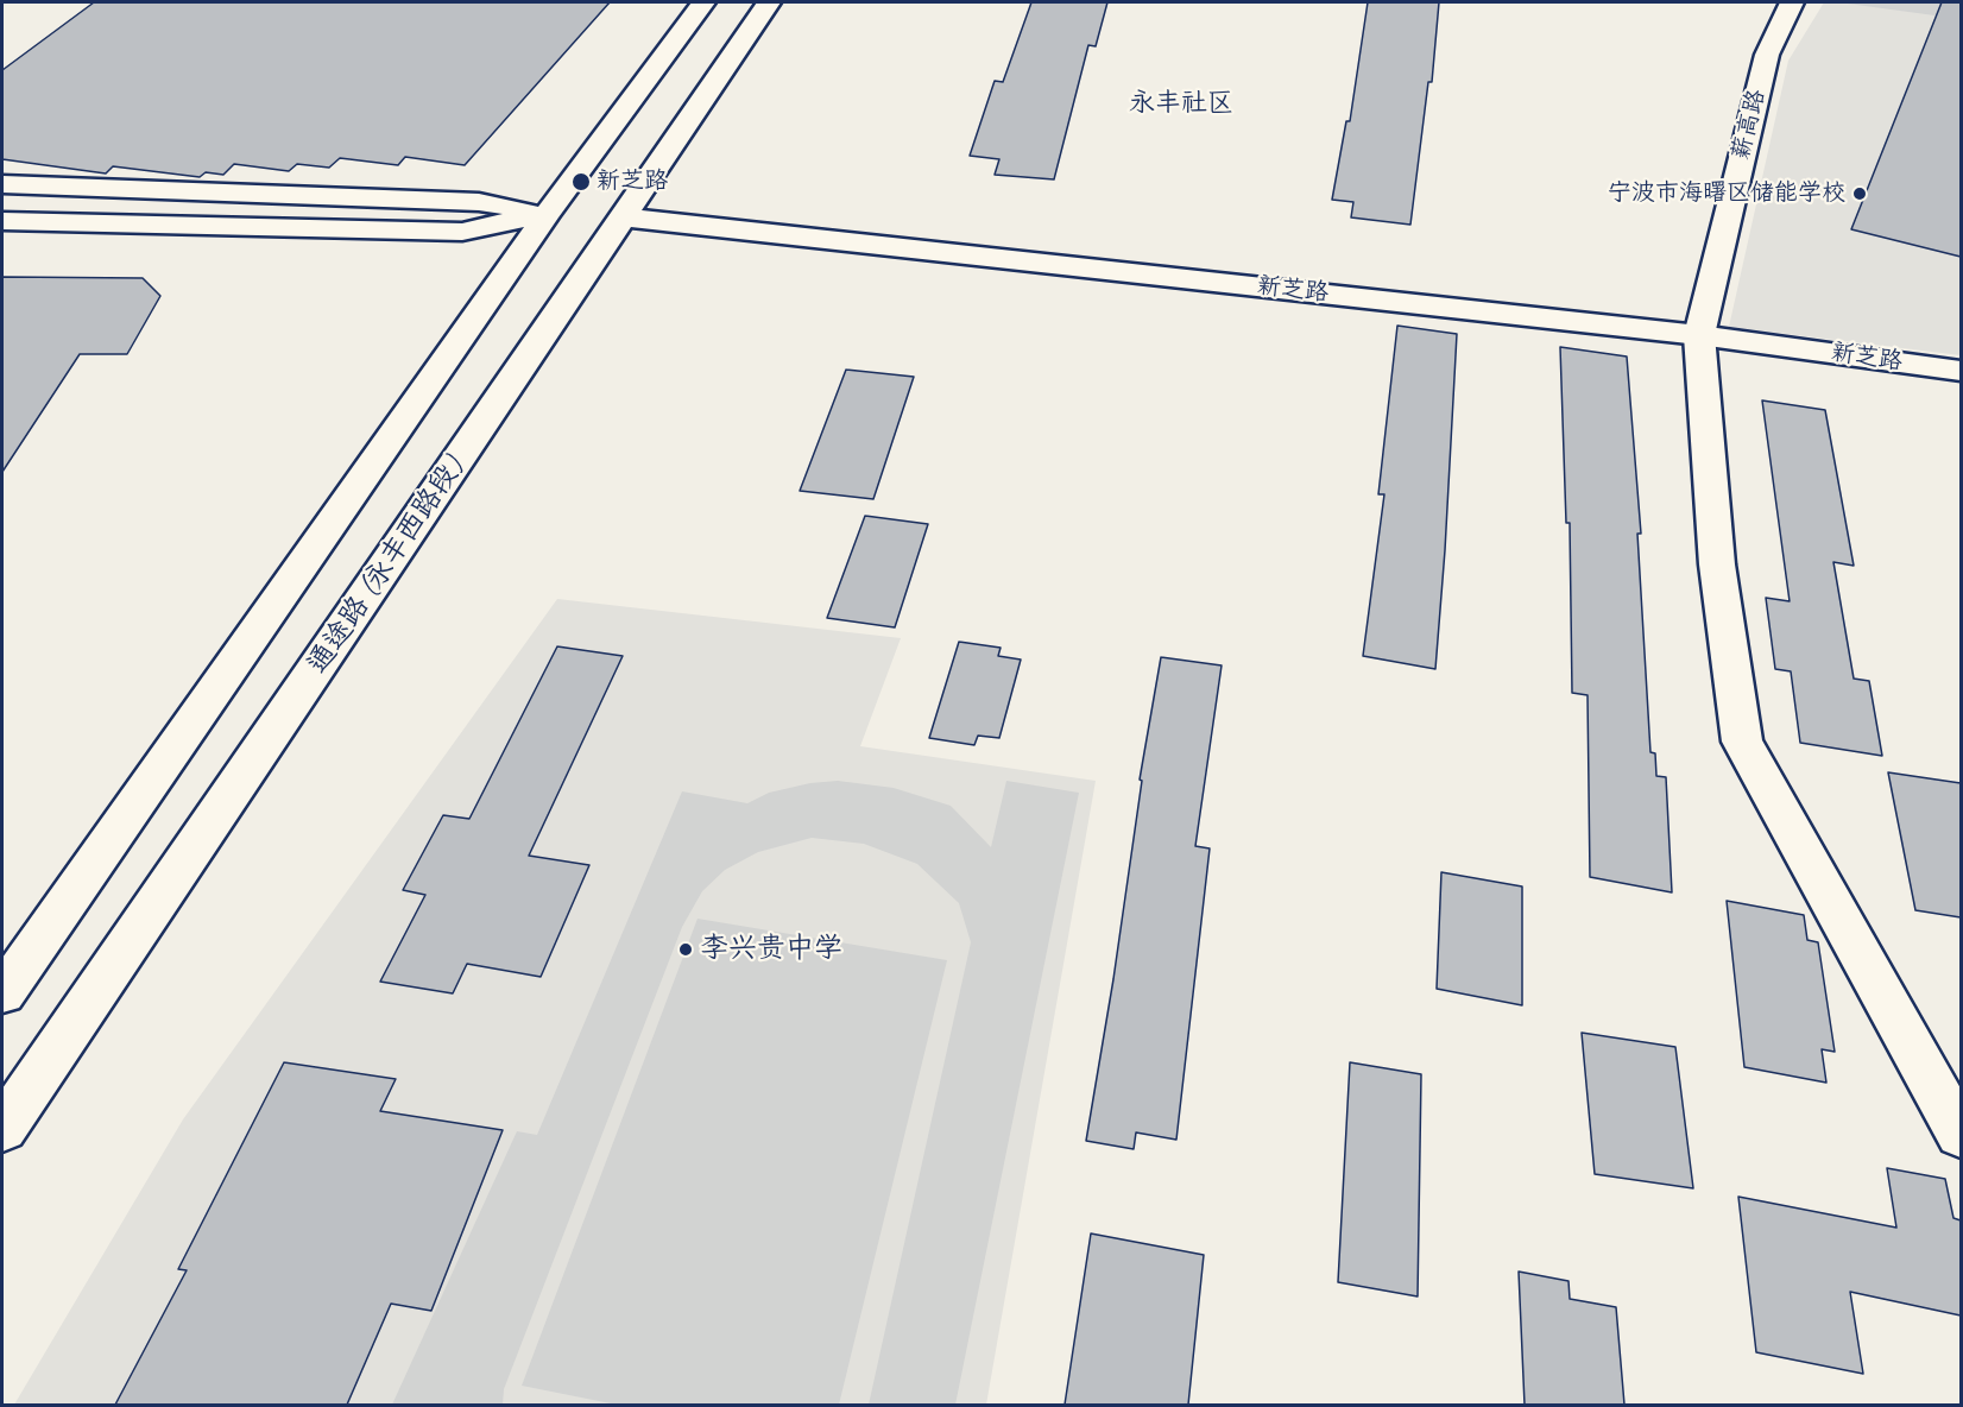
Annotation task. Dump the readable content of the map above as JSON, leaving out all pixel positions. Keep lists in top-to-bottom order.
{
  "streets": {
    "main road": ["薪高路", "新芝路", "通途路 (永丰西路段)"]
  },
  "crossings": [
    ["薪高路", "新芝路"],
    ["新芝路", "通途路 (永丰西路段)"]
  ],
  "districts": ["永丰社区"],
  "places": ["新芝路", "宁波市海曙区储能学校", "李兴贵中学"]
}
